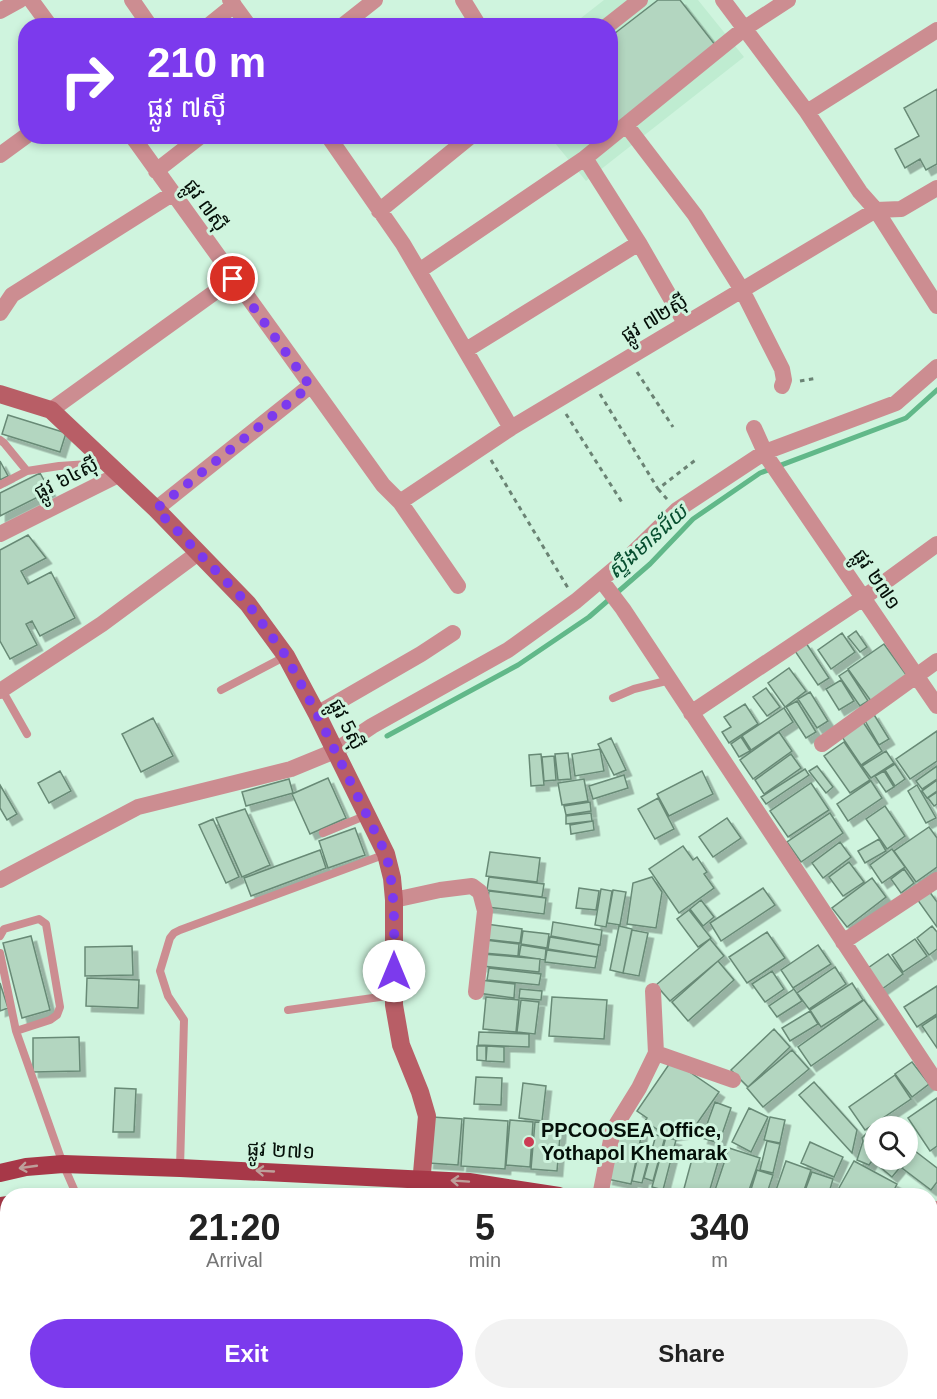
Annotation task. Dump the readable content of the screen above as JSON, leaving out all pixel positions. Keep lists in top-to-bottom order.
{
  "streets": {
    "main road": ["ផ្លូវ ២៧១"],
    "street": [
      "ផ្លូវ ៧ស៊ី",
      "ផ្លូវ ៧២ស៊ី",
      "ផ្លូវ ៦៤ស៊ី",
      "ផ្លូវ 5ស៊ី"
    ]
  },
  "crossings": [
    ["ផ្លូវ ៧ស៊ី", "ផ្លូវ ៧២ស៊ី"],
    ["ផ្លូវ ៦៤ស៊ី", "ផ្លូវ 5ស៊ី"],
    ["ផ្លូវ ២៧១", "ផ្លូវ 5ស៊ី"]
  ],
  "one_way": ["ផ្លូវ ២៧១"],
  "water": ["ស្ទឹងមានជ័យ"],
  "places": ["PPCOOSEA Office, Yothapol Khemarak"],
  "page": {
    "turn": ["210 m", "ផ្លូវ ៧ស៊ី"],
    "eta": [
      "21:20",
      "Arrival",
      "5",
      "min",
      "340",
      "m"
    ],
    "buttons": ["Exit", "Share"]
  }
}
